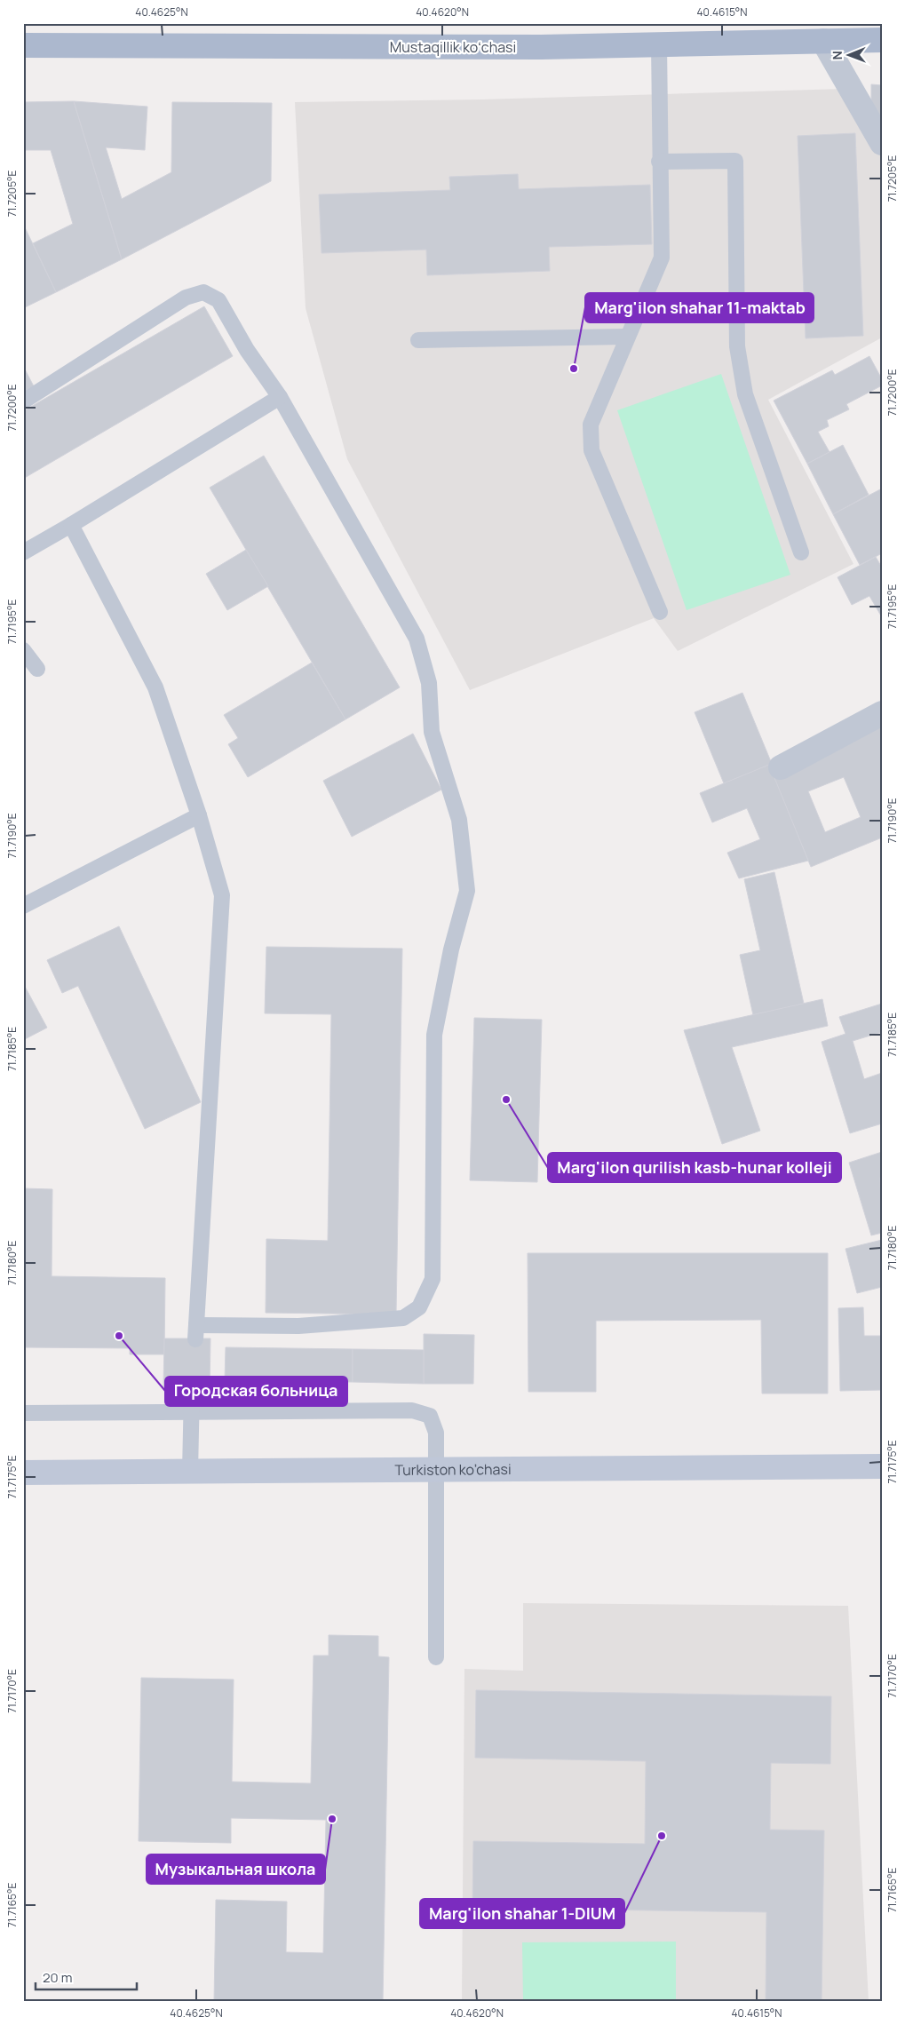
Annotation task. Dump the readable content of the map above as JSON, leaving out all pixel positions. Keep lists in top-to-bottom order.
{
  "streets": {
    "main road": ["Mustaqillik koʻchasi", "Turkiston ko’chasi"]
  },
  "places": [
    "Marg'ilon shahar 11-maktab",
    "Marg'ilon qurilish kasb-hunar kolleji",
    "Городская больница",
    "Музыкальная школа",
    "Marg'ilon shahar 1-DIUM"
  ],
  "scale_bar": "20 m",
  "north": "left",
  "coordinates": [
    "40.4625°N",
    "40.4620°N",
    "40.4615°N",
    "71.7205°E",
    "71.7200°E",
    "71.7195°E",
    "71.7190°E",
    "71.7185°E",
    "71.7180°E",
    "71.7175°E",
    "71.7170°E",
    "71.7165°E"
  ]
}
